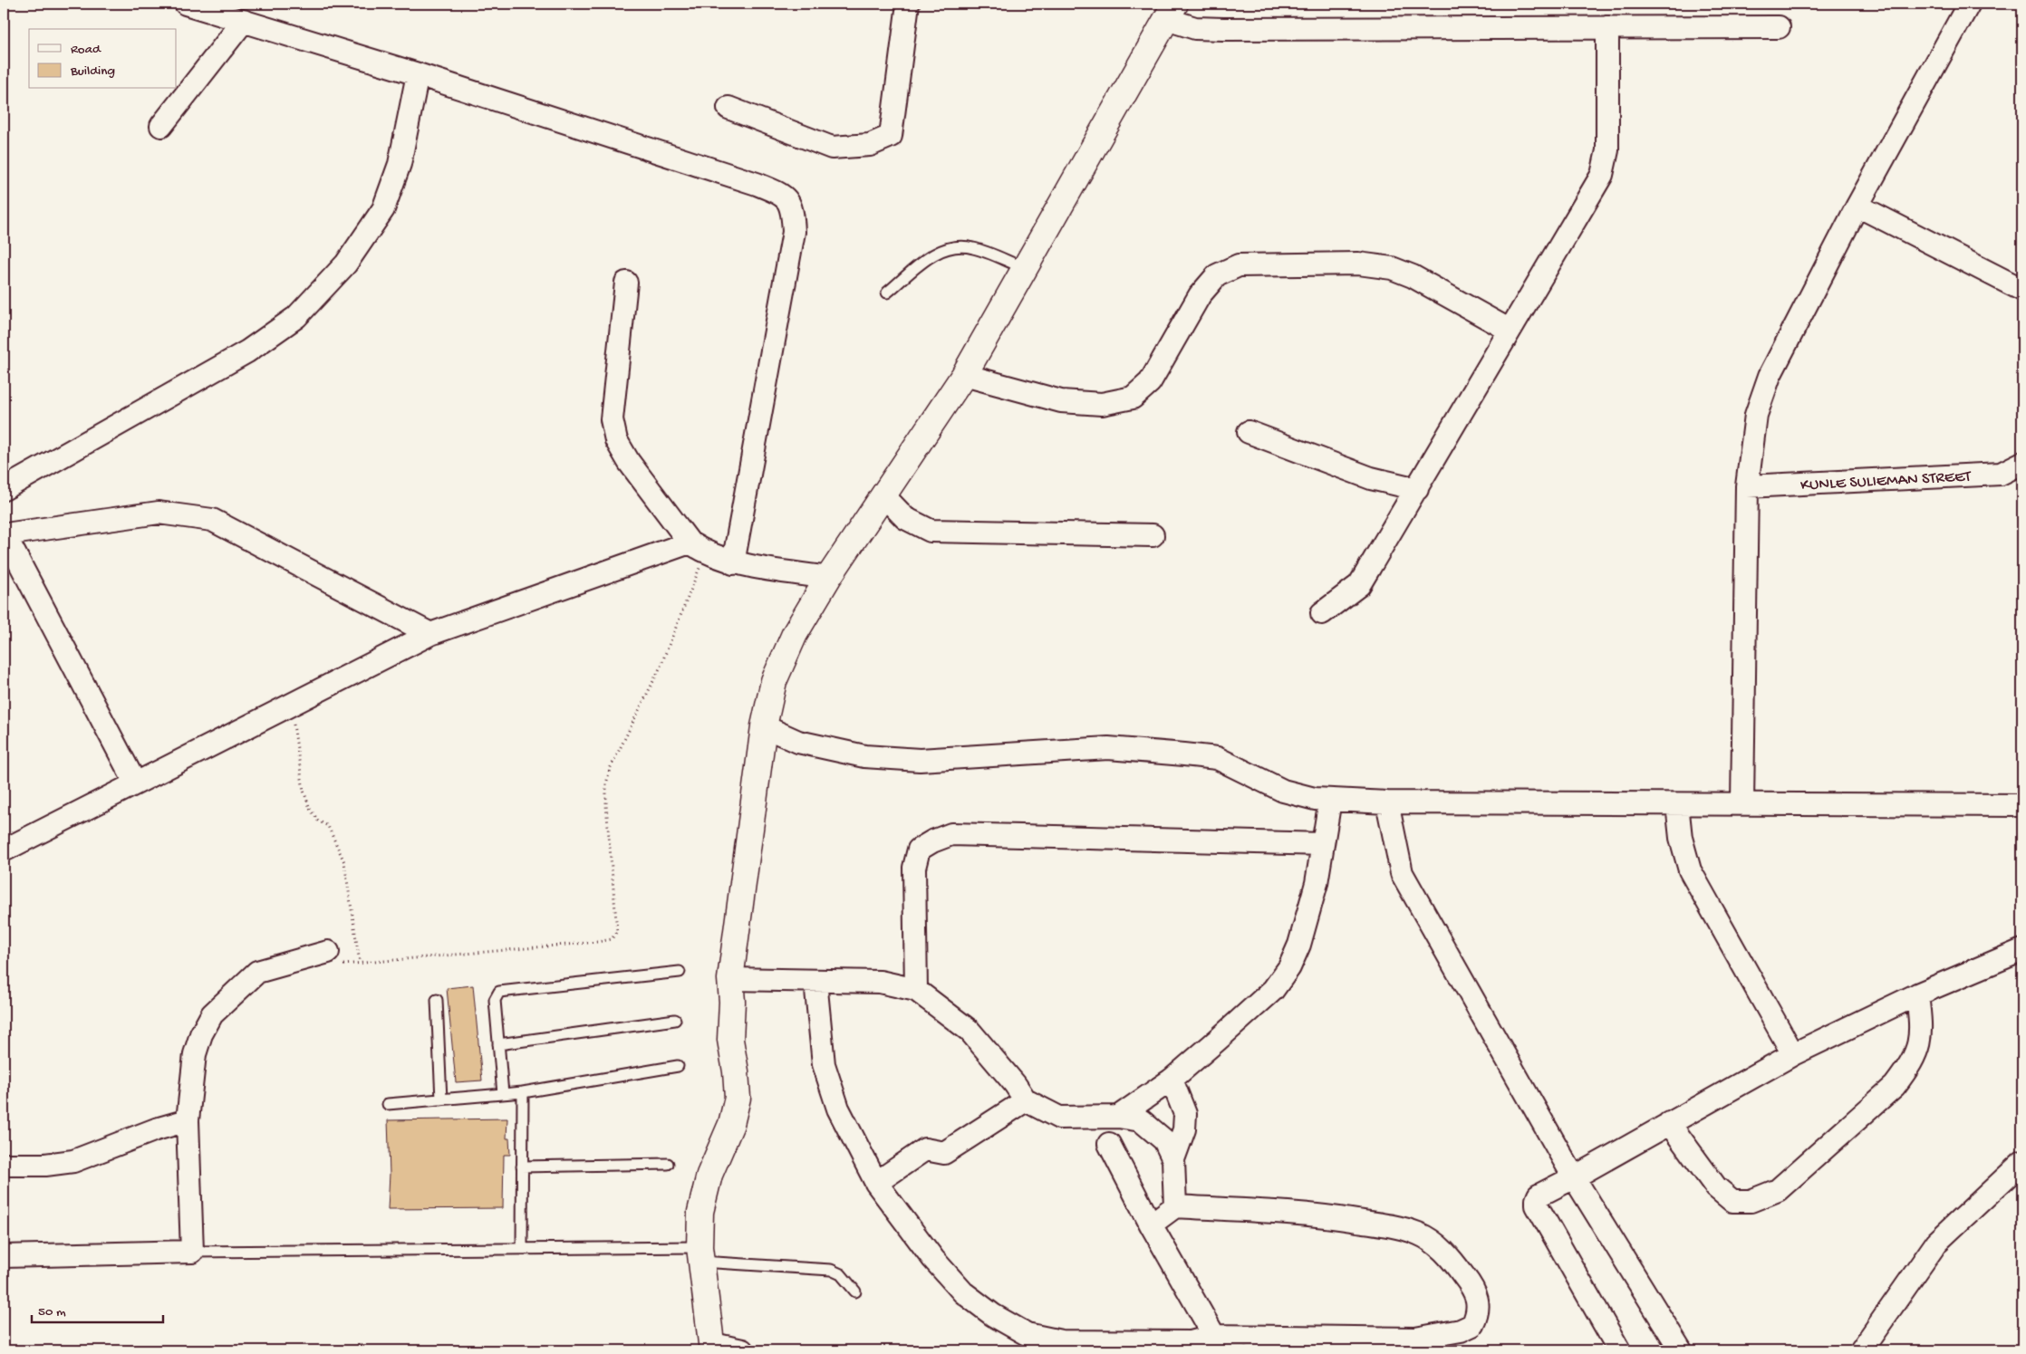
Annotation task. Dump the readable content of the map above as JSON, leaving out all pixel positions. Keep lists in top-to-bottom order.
{
  "streets": {
    "street": ["KUNLE SULIEMAN STREET"]
  },
  "legend": ["Road", "Building"],
  "scale_bar": "50 m"
}
